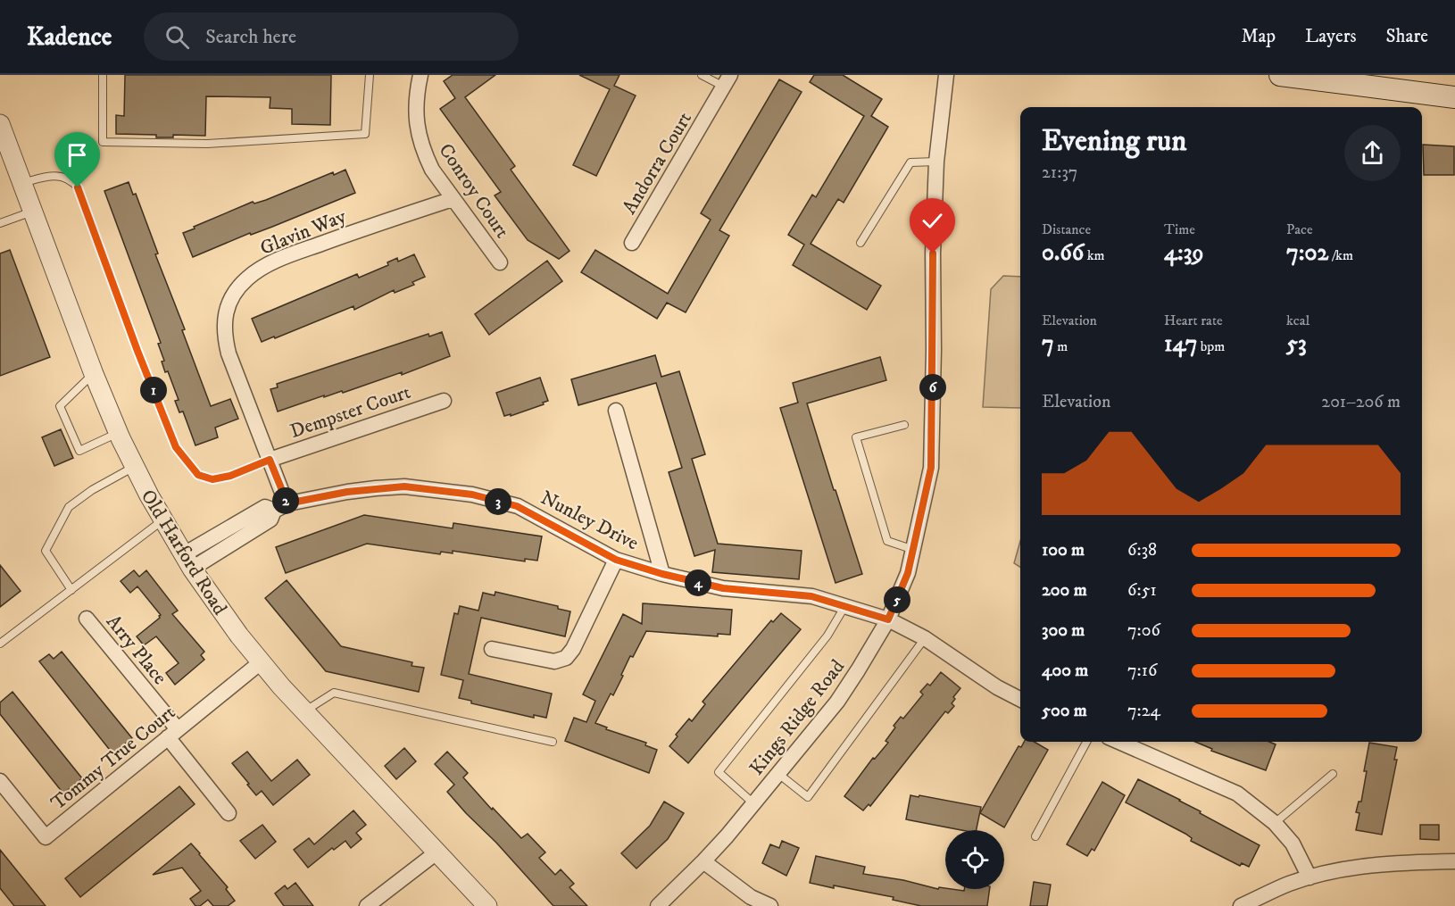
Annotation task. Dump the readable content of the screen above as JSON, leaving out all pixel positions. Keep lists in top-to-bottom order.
{
  "streets": {
    "street": [
      "Andorra Court",
      "Conroy Court",
      "Glavin Way",
      "Dempster Court",
      "Nunley Drive",
      "Old Harford Road",
      "Arry Place",
      "Kings Ridge Road",
      "Tommy True Court"
    ]
  },
  "crossings": [
    ["Conroy Court", "Glavin Way"],
    ["Glavin Way", "Dempster Court"],
    ["Glavin Way", "Nunley Drive"],
    ["Nunley Drive", "Old Harford Road"],
    ["Nunley Drive", "Kings Ridge Road"],
    ["Old Harford Road", "Tommy True Court"],
    ["Arry Place", "Tommy True Court"]
  ],
  "page": {
    "header": "Kadence",
    "search": "Search here",
    "nav": ["Map", "Layers", "Share"],
    "heading": ["Evening run", "21:37"],
    "stats": [
      ["Distance", "0.66 km"],
      ["Time", "4:39"],
      ["Pace", "7:02 /km"],
      ["Elevation", "7 m"],
      ["Heart rate", "147 bpm"],
      ["kcal", "53"]
    ],
    "pins": [
      "6",
      "1",
      "2",
      "3",
      "4",
      "5"
    ],
    "chart": ["Elevation", "201–206 m"],
    "list": [
      {
        "name": "100 m",
        "note": "6:38"
      },
      {
        "name": "200 m",
        "note": "6:51"
      },
      {
        "name": "300 m",
        "note": "7:06"
      },
      {
        "name": "400 m",
        "note": "7:16"
      },
      {
        "name": "500 m",
        "note": "7:24"
      }
    ]
  }
}
